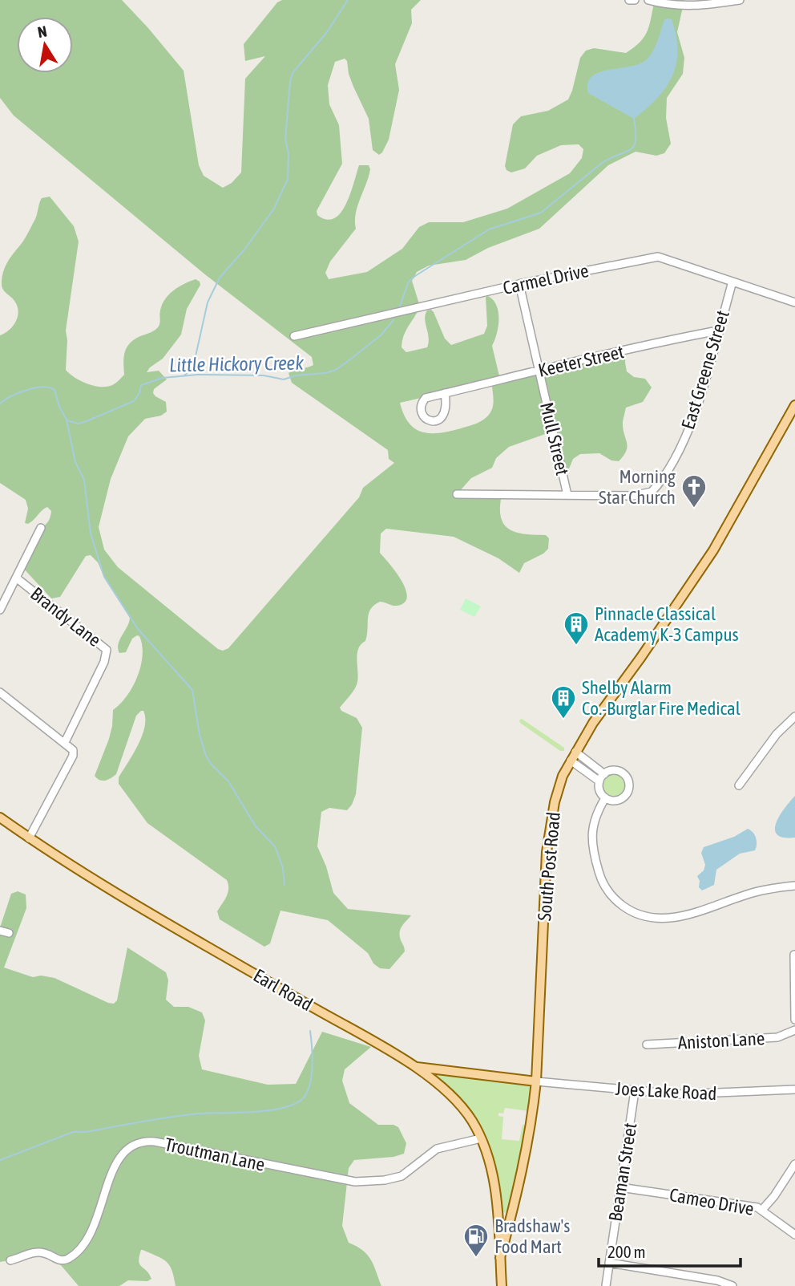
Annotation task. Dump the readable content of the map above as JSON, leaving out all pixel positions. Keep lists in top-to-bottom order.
{
  "streets": {
    "main road": ["South Post Road", "Earl Road"],
    "street": [
      "Carmel Drive",
      "Keeter Street",
      "East Greene Street",
      "Mull Street",
      "Brandy Lane",
      "Aniston Lane",
      "Joes Lake Road",
      "Troutman Lane",
      "Beaman Street",
      "Cameo Drive"
    ]
  },
  "crossings": [
    ["Carmel Drive", "East Greene Street"],
    ["Carmel Drive", "Mull Street"],
    ["Keeter Street", "East Greene Street"],
    ["Keeter Street", "Mull Street"],
    ["East Greene Street", "Mull Street"],
    ["South Post Road", "Earl Road"],
    ["South Post Road", "Joes Lake Road"],
    ["Earl Road", "Troutman Lane"],
    ["Joes Lake Road", "Beaman Street"],
    ["Beaman Street", "Cameo Drive"]
  ],
  "water": ["Little Hickory Creek"],
  "places": {
    "church": ["Morning Star Church"],
    "building": ["Pinnacle Classical Academy K-3 Campus", "Shelby Alarm Co.-Burglar Fire Medical"],
    "fuel station": ["Bradshaw's Food Mart"]
  },
  "scale_bar": "200 m",
  "north": "top"
}
